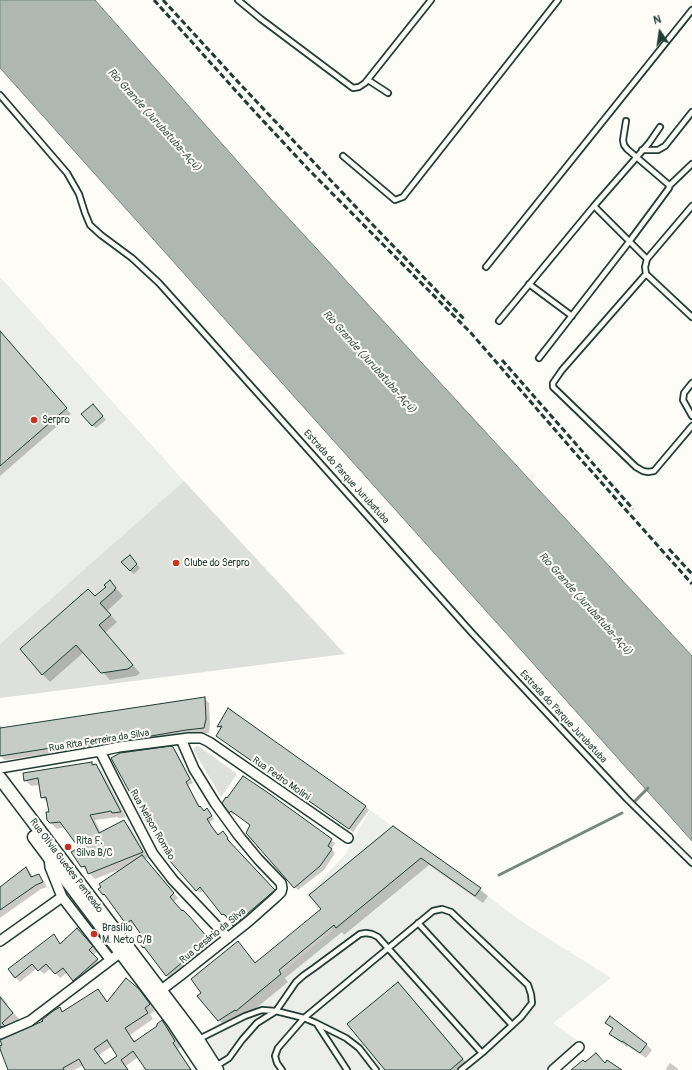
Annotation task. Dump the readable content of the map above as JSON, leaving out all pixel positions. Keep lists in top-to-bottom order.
{
  "streets": {
    "main road": ["Rua Olívia Guedes Penteado"],
    "street": [
      "Rua Rita Ferreira da Silva",
      "Rua Pedro Molini",
      "Rua Nelson Romão",
      "Rua Cesário da Silva"
    ],
    "lane": ["Estrada do Parque Jurubatuba"]
  },
  "crossings": [
    ["Rua Rita Ferreira da Silva", "Rua Pedro Molini"],
    ["Rua Rita Ferreira da Silva", "Rua Nelson Romão"],
    ["Rua Rita Ferreira da Silva", "Rua Cesário da Silva"],
    ["Rua Nelson Romão", "Rua Cesário da Silva"],
    ["Rua Olívia Guedes Penteado", "Rua Cesário da Silva"]
  ],
  "water": ["Rio Grande (Jurubatuba-Açú)"],
  "places": [
    "Serpro",
    "Clube do Serpro",
    "Rita F. Silva B/C",
    "Brasílio M. Neto C/B"
  ],
  "north": "top"
}
